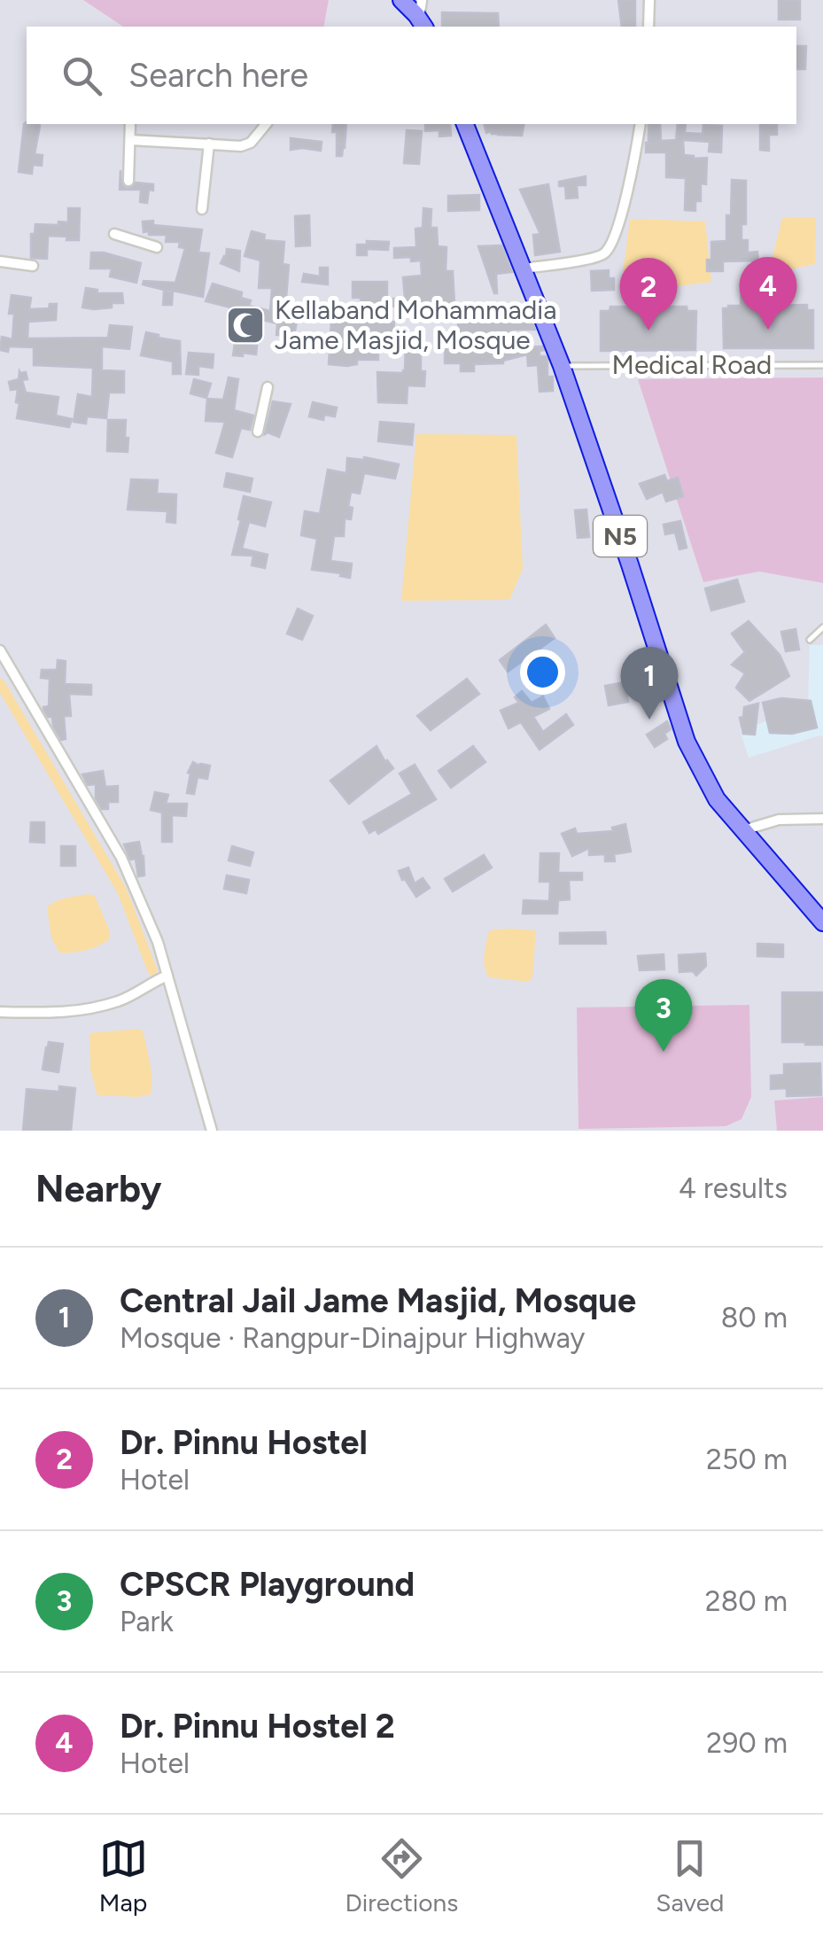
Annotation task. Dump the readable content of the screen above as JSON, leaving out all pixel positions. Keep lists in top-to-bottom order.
{
  "streets": {
    "highway": ["N5"],
    "lane": ["Medical Road"]
  },
  "crossings": [
    ["Medical Road", "N5"]
  ],
  "places": {
    "mosque": ["Kellaband Mohammadia Jame Masjid, Mosque"]
  },
  "page": {
    "search": "Search here",
    "pins": [
      "4",
      "2",
      "1",
      "3"
    ],
    "heading": ["Nearby", "4 results"],
    "list": [
      {
        "mark": "1",
        "name": "Central Jail Jame Masjid, Mosque",
        "note": "Mosque · Rangpur-Dinajpur Highway",
        "value": "80 m"
      },
      {
        "mark": "2",
        "name": "Dr. Pinnu Hostel",
        "note": "Hotel",
        "value": "250 m"
      },
      {
        "mark": "3",
        "name": "CPSCR Playground",
        "note": "Park",
        "value": "280 m"
      },
      {
        "mark": "4",
        "name": "Dr. Pinnu Hostel 2",
        "note": "Hotel",
        "value": "290 m"
      }
    ],
    "nav": ["Map", "Directions", "Saved"]
  }
}
